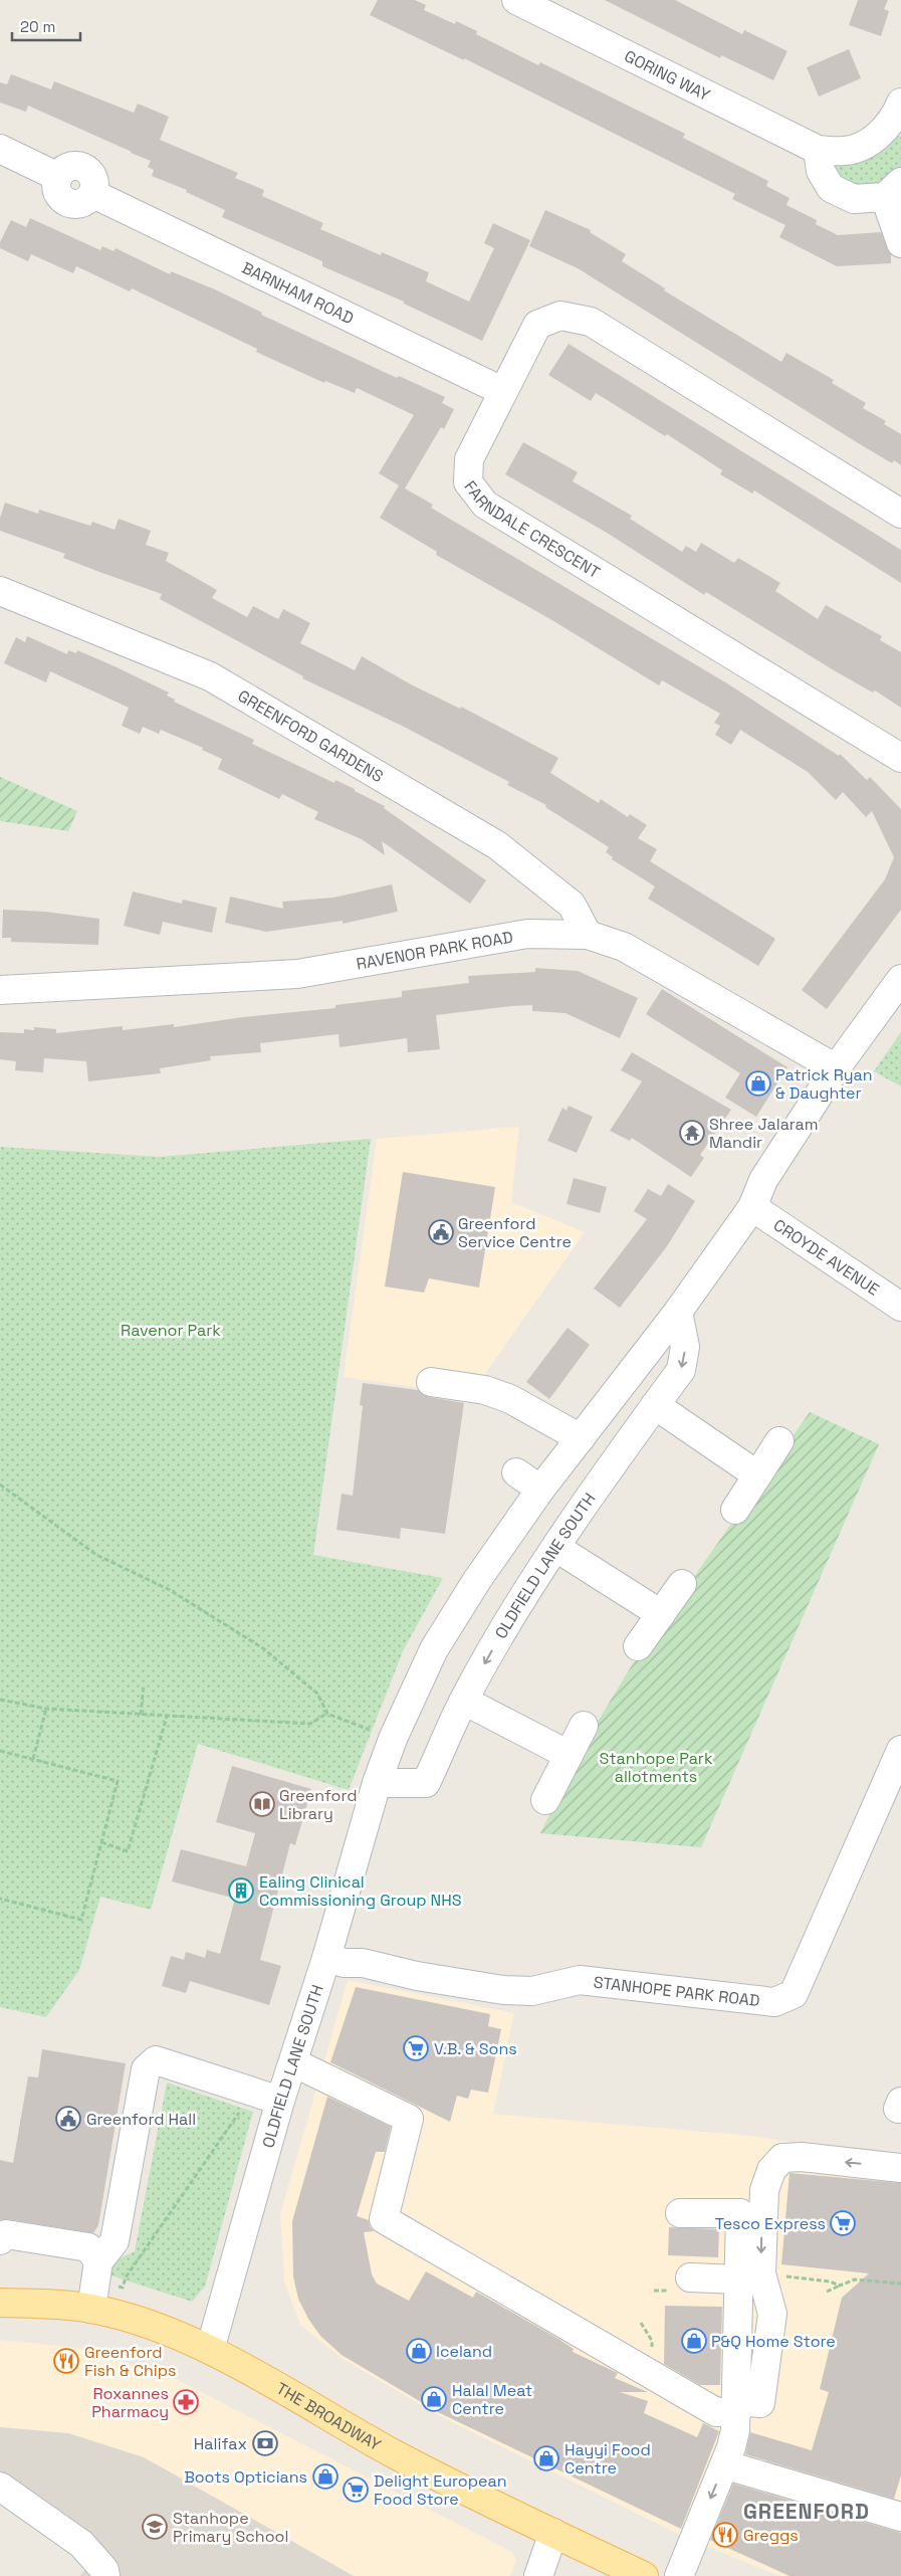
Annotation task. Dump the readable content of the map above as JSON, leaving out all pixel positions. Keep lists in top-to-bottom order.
{
  "streets": {
    "main road": ["THE BROADWAY"],
    "street": [
      "GORING WAY",
      "BARNHAM ROAD",
      "FARNDALE CRESCENT",
      "GREENFORD GARDENS",
      "RAVENOR PARK ROAD",
      "CROYDE AVENUE",
      "OLDFIELD LANE SOUTH",
      "STANHOPE PARK ROAD"
    ]
  },
  "crossings": [
    ["BARNHAM ROAD", "FARNDALE CRESCENT"],
    ["GREENFORD GARDENS", "RAVENOR PARK ROAD"],
    ["RAVENOR PARK ROAD", "OLDFIELD LANE SOUTH"],
    ["CROYDE AVENUE", "OLDFIELD LANE SOUTH"],
    ["OLDFIELD LANE SOUTH", "STANHOPE PARK ROAD"],
    ["OLDFIELD LANE SOUTH", "THE BROADWAY"]
  ],
  "districts": ["GREENFORD"],
  "parks": ["Ravenor Park", "Stanhope Park allotments"],
  "places": {
    "shop": [
      "Patrick Ryan & Daughter",
      "P&Q Home Store",
      "Iceland",
      "Halal Meat Centre",
      "Hayyi Food Centre",
      "Boots Opticians"
    ],
    "temple": ["Shree Jalaram Mandir"],
    "public building": ["Greenford Service Centre", "Greenford Hall"],
    "library": ["Greenford Library"],
    "building": ["Ealing Clinical Commissioning Group NHS"],
    "supermarket": ["V.B. & Sons", "Tesco Express", "Delight European Food Store"],
    "restaurant": ["Greenford Fish & Chips", "Greggs"],
    "pharmacy": ["Roxannes Pharmacy"],
    "bank": ["Halifax"],
    "school or university": ["Stanhope Primary School"]
  },
  "scale_bar": "20 m"
}
